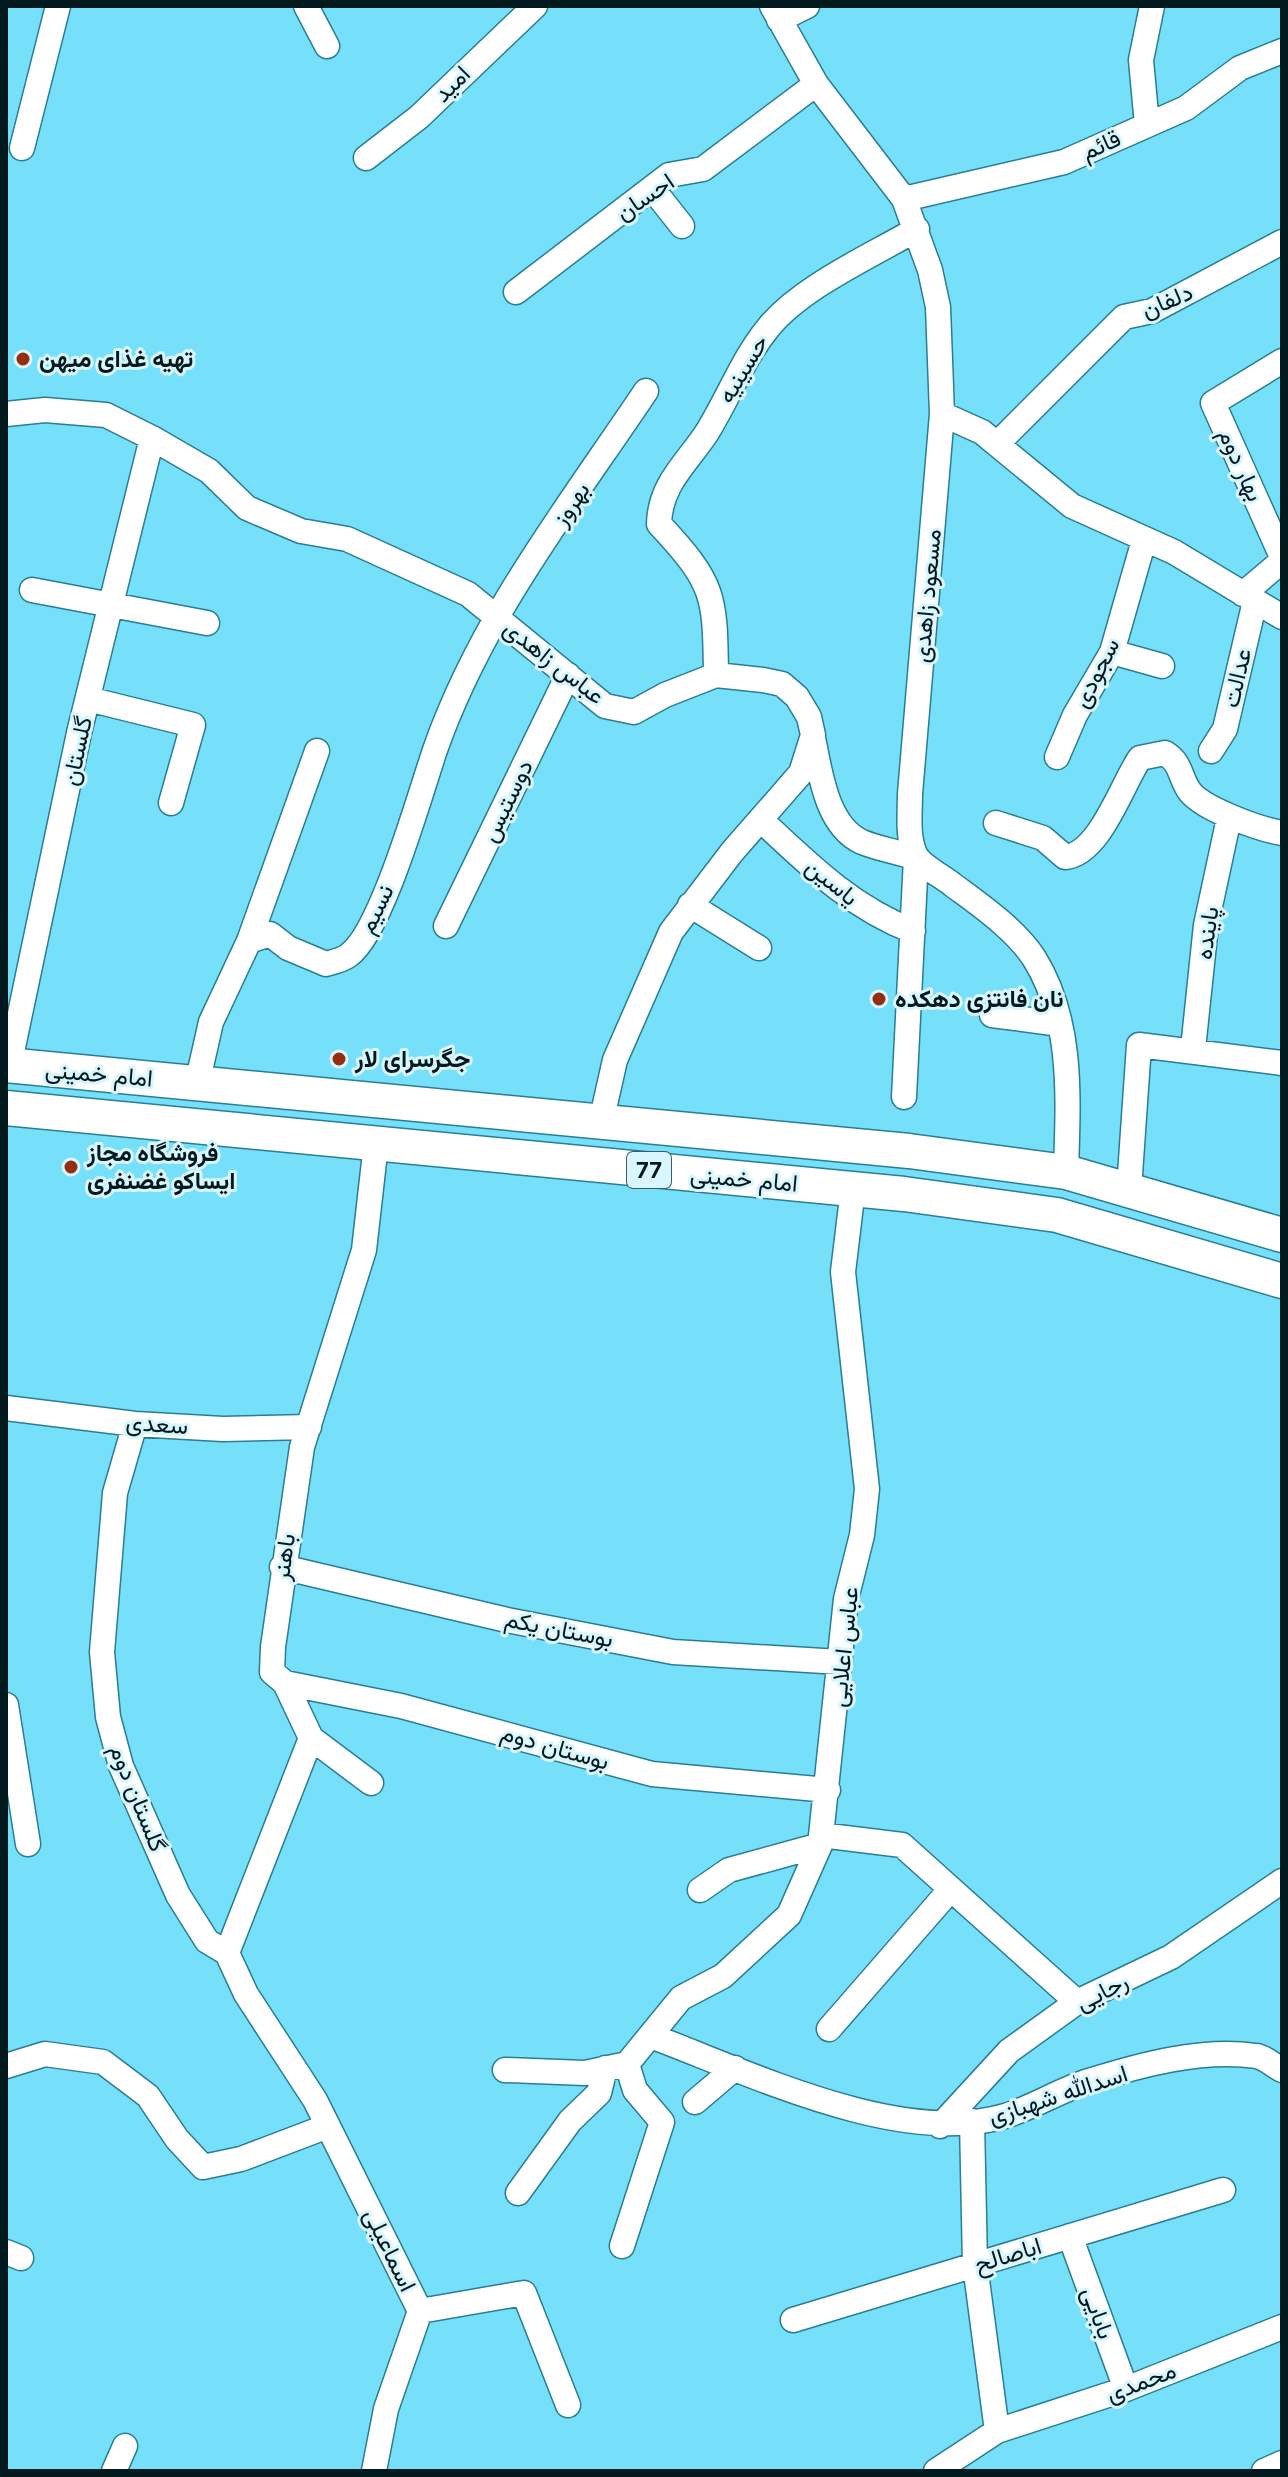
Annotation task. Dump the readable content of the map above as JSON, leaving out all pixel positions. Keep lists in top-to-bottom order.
{
  "streets": {
    "highway": ["امام خمینی", "77"],
    "street": [
      "امید",
      "قائم",
      "احسان",
      "دلفان",
      "حسینیه",
      "بهار دوم",
      "بهروز",
      "مسعود زاهدی",
      "عباس زاهدی",
      "سجودی",
      "عدالت",
      "گلستان",
      "دوستیس",
      "یاسین",
      "نسیم",
      "پاینده",
      "سعدی",
      "باهنر",
      "بوستان یکم",
      "عباس اعلایی",
      "بوستان دوم",
      "گلستان دوم",
      "رجایی",
      "اسدالله شهبازی",
      "اسماعیلی",
      "اباصالح",
      "بابایی",
      "محمدی"
    ]
  },
  "crossings": [
    ["قائم", "مسعود زاهدی"],
    ["احسان", "مسعود زاهدی"],
    ["حسینیه", "مسعود زاهدی"],
    ["حسینیه", "عباس زاهدی"],
    ["بهروز", "عباس زاهدی"],
    ["بهروز", "نسیم"],
    ["مسعود زاهدی", "عباس زاهدی"],
    ["مسعود زاهدی", "یاسین"],
    ["عباس زاهدی", "گلستان"],
    ["عباس زاهدی", "دوستیس"],
    ["عباس زاهدی", "نسیم"],
    ["گلستان", "امام خمینی"],
    ["امام خمینی", "باهنر"],
    ["امام خمینی", "عباس اعلایی"],
    ["سعدی", "باهنر"],
    ["سعدی", "گلستان دوم"],
    ["باهنر", "بوستان یکم"],
    ["باهنر", "بوستان دوم"],
    ["بوستان یکم", "عباس اعلایی"],
    ["عباس اعلایی", "بوستان دوم"],
    ["عباس اعلایی", "اسدالله شهبازی"],
    ["گلستان دوم", "اسماعیلی"],
    ["رجایی", "اسدالله شهبازی"],
    ["اباصالح", "بابایی"],
    ["بابایی", "محمدی"]
  ],
  "places": [
    "تهیه غذای میهن",
    "نان فانتزی دهکده",
    "جگرسرای لار",
    "فروشگاه مجاز ایساکو غضنفری"
  ]
}
